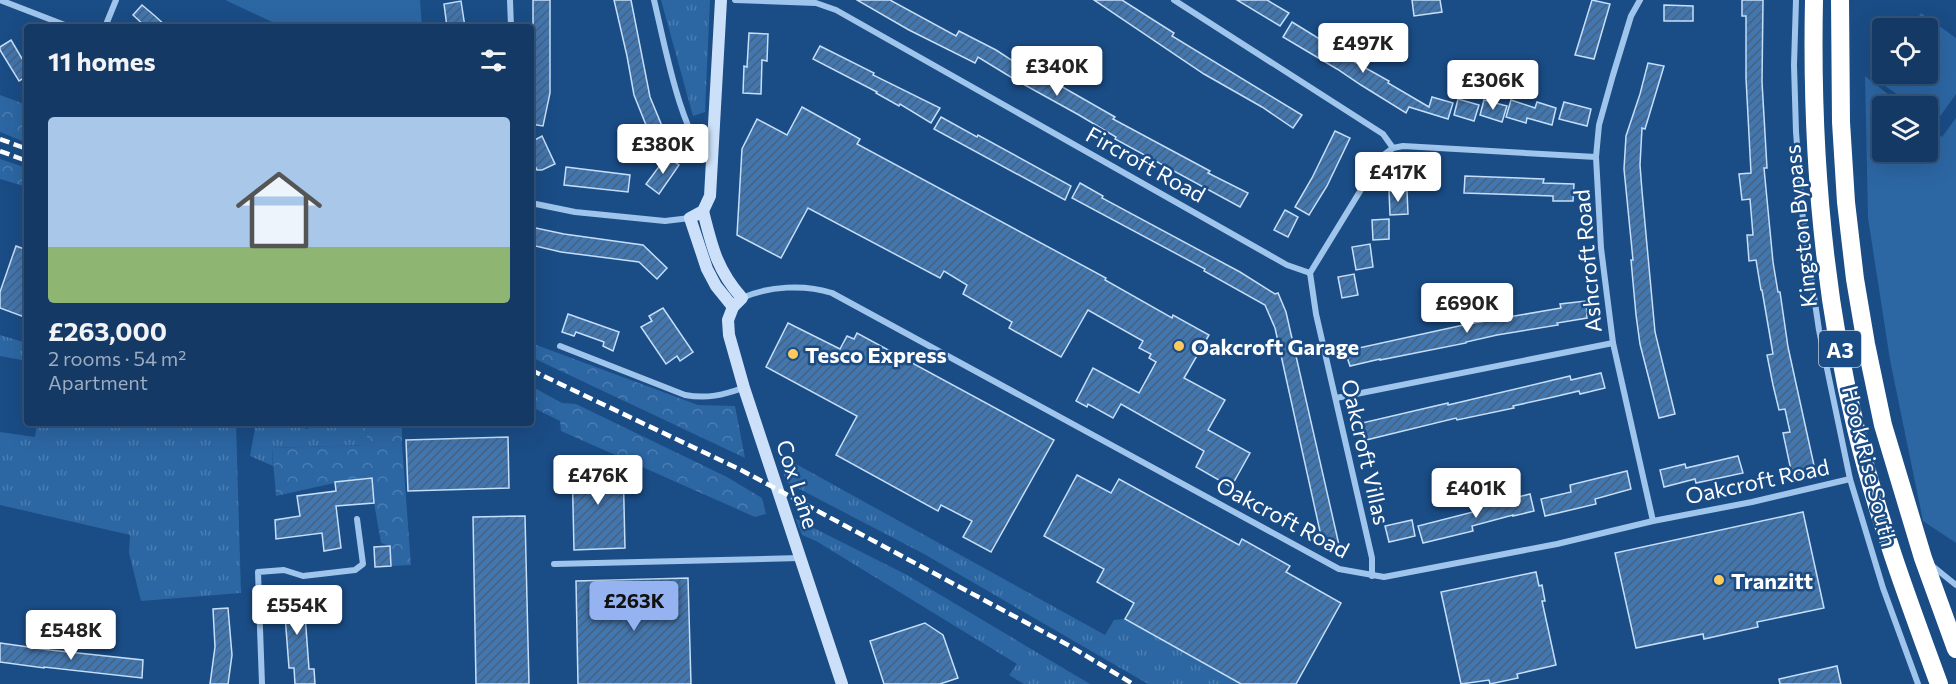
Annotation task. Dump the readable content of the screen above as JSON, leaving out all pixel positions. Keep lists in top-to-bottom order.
{
  "streets": {
    "highway": ["Kingston Bypass", "A3"],
    "street": [
      "Fircroft Road",
      "Ashcroft Road",
      "Oakcroft Villas",
      "Hook Rise South",
      "Oakcroft Road",
      "Cox Lane"
    ]
  },
  "crossings": [
    ["Fircroft Road", "Oakcroft Villas"],
    ["Ashcroft Road", "Oakcroft Road"],
    ["Oakcroft Villas", "Oakcroft Road"],
    ["Hook Rise South", "Oakcroft Road"],
    ["Oakcroft Road", "Cox Lane"]
  ],
  "places": ["Oakcroft Garage", "Tesco Express", "Tranzitt"],
  "page": {
    "price": [
      "£497K",
      "£340K",
      "£306K",
      "£380K",
      "£417K",
      "£690K",
      "£476K",
      "£401K",
      "£263K",
      "£554K",
      "£548K"
    ],
    "heading": "11 homes",
    "list": [
      {
        "name": "£263,000",
        "note": "2 rooms · 54 m² · Apartment"
      }
    ]
  }
}
